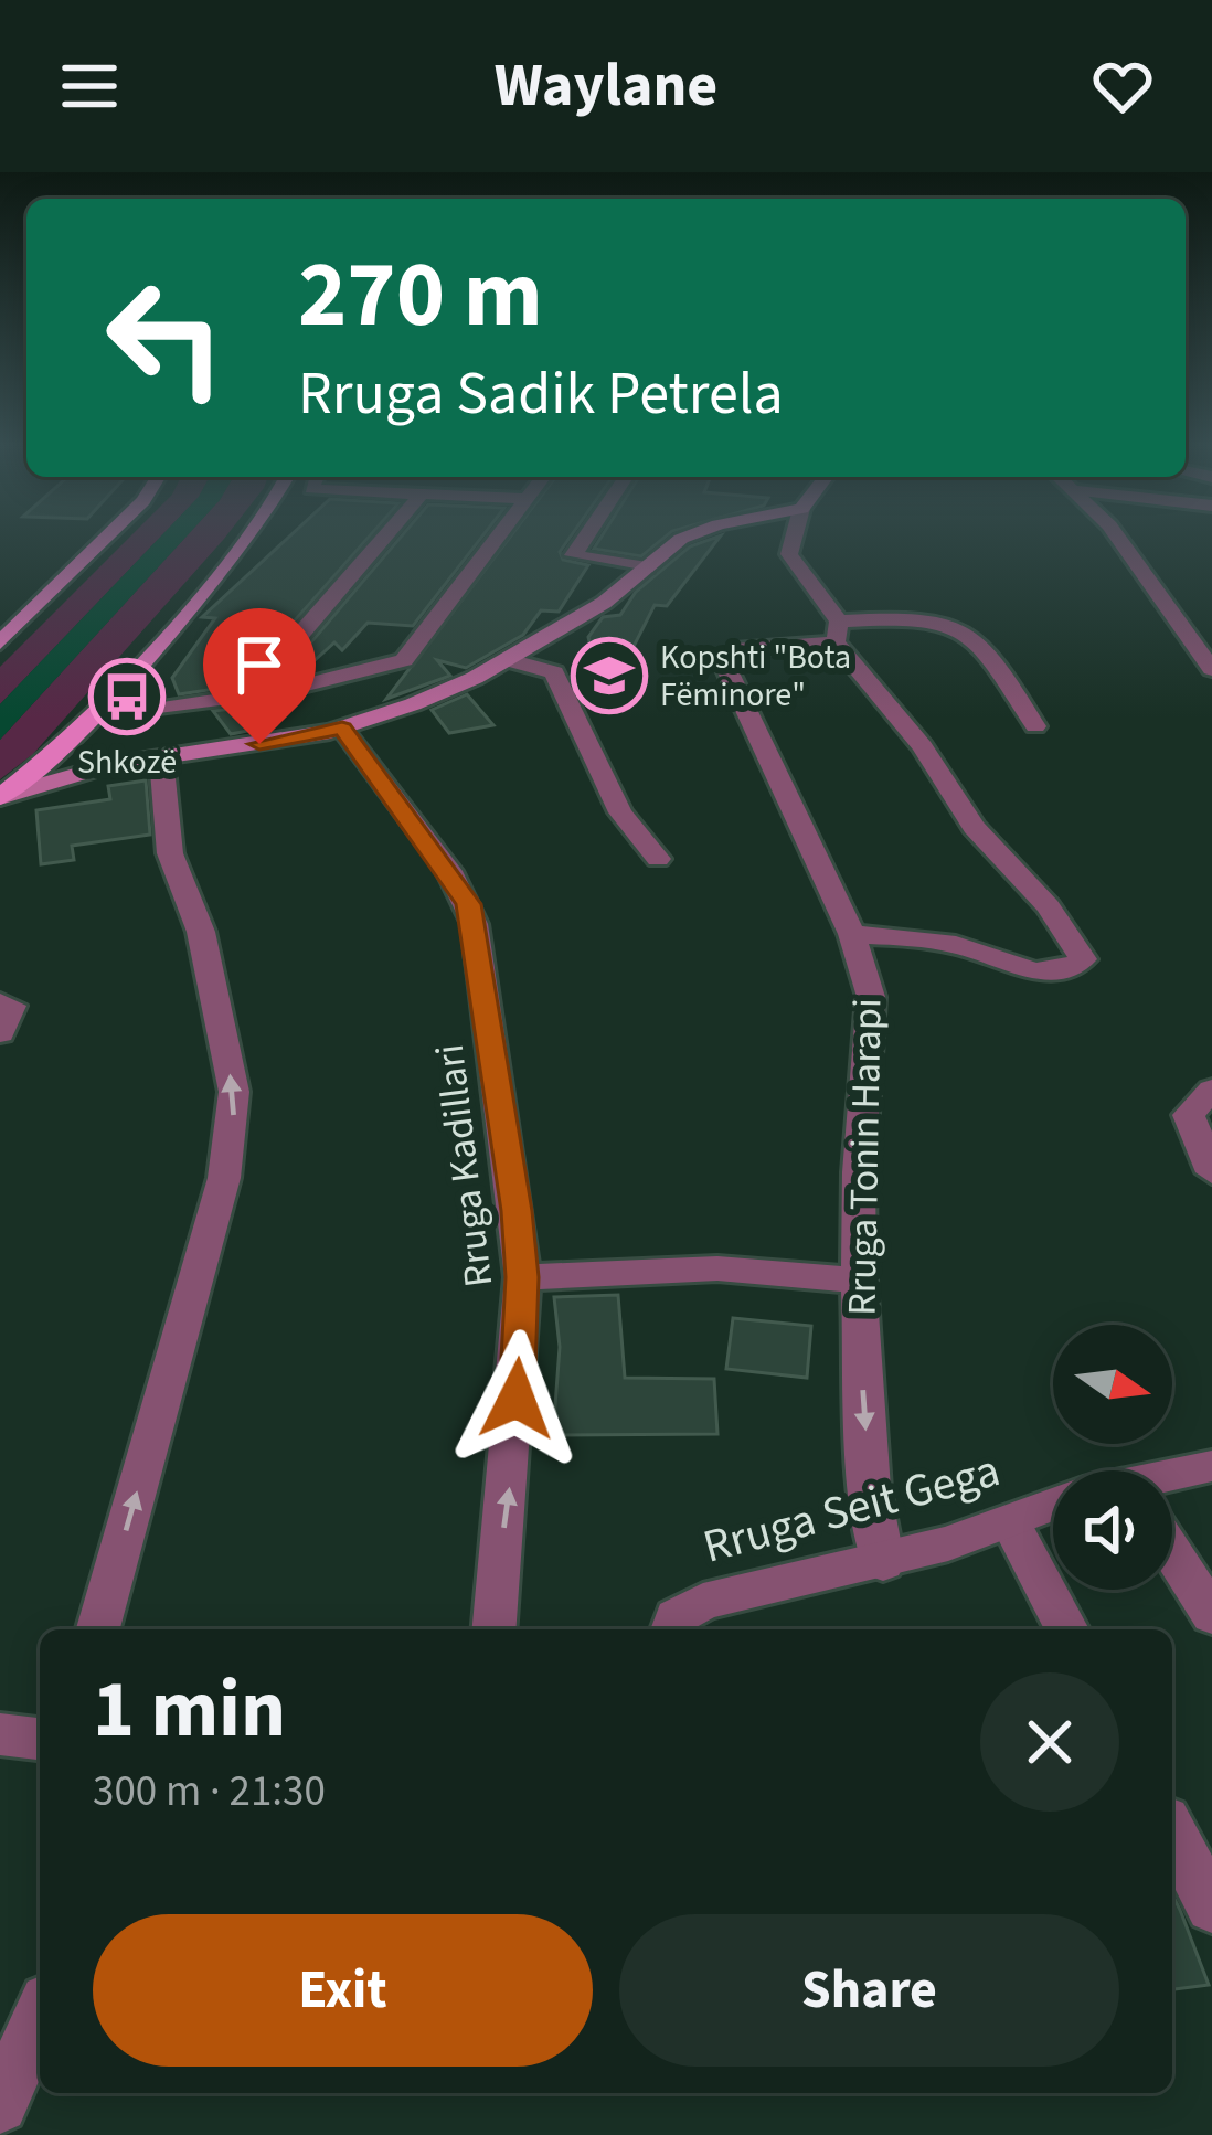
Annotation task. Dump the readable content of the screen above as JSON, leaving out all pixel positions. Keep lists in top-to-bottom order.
{
  "streets": {
    "street": ["Rruga Tonin Harapi", "Rruga Kadillari", "Rruga Seit Gega"]
  },
  "crossings": [
    ["Rruga Tonin Harapi", "Rruga Seit Gega"]
  ],
  "one_way": ["Rruga Kadillari"],
  "places": {
    "school or university": ["Kopshti \"Bota Fëminore\""],
    "bus stop": ["Shkozë"]
  },
  "north": "right",
  "page": {
    "header": "Waylane",
    "turn": ["270 m", "Rruga Sadik Petrela"],
    "heading": ["1 min", "300 m · 21:30"],
    "buttons": ["Exit", "Share"]
  }
}
